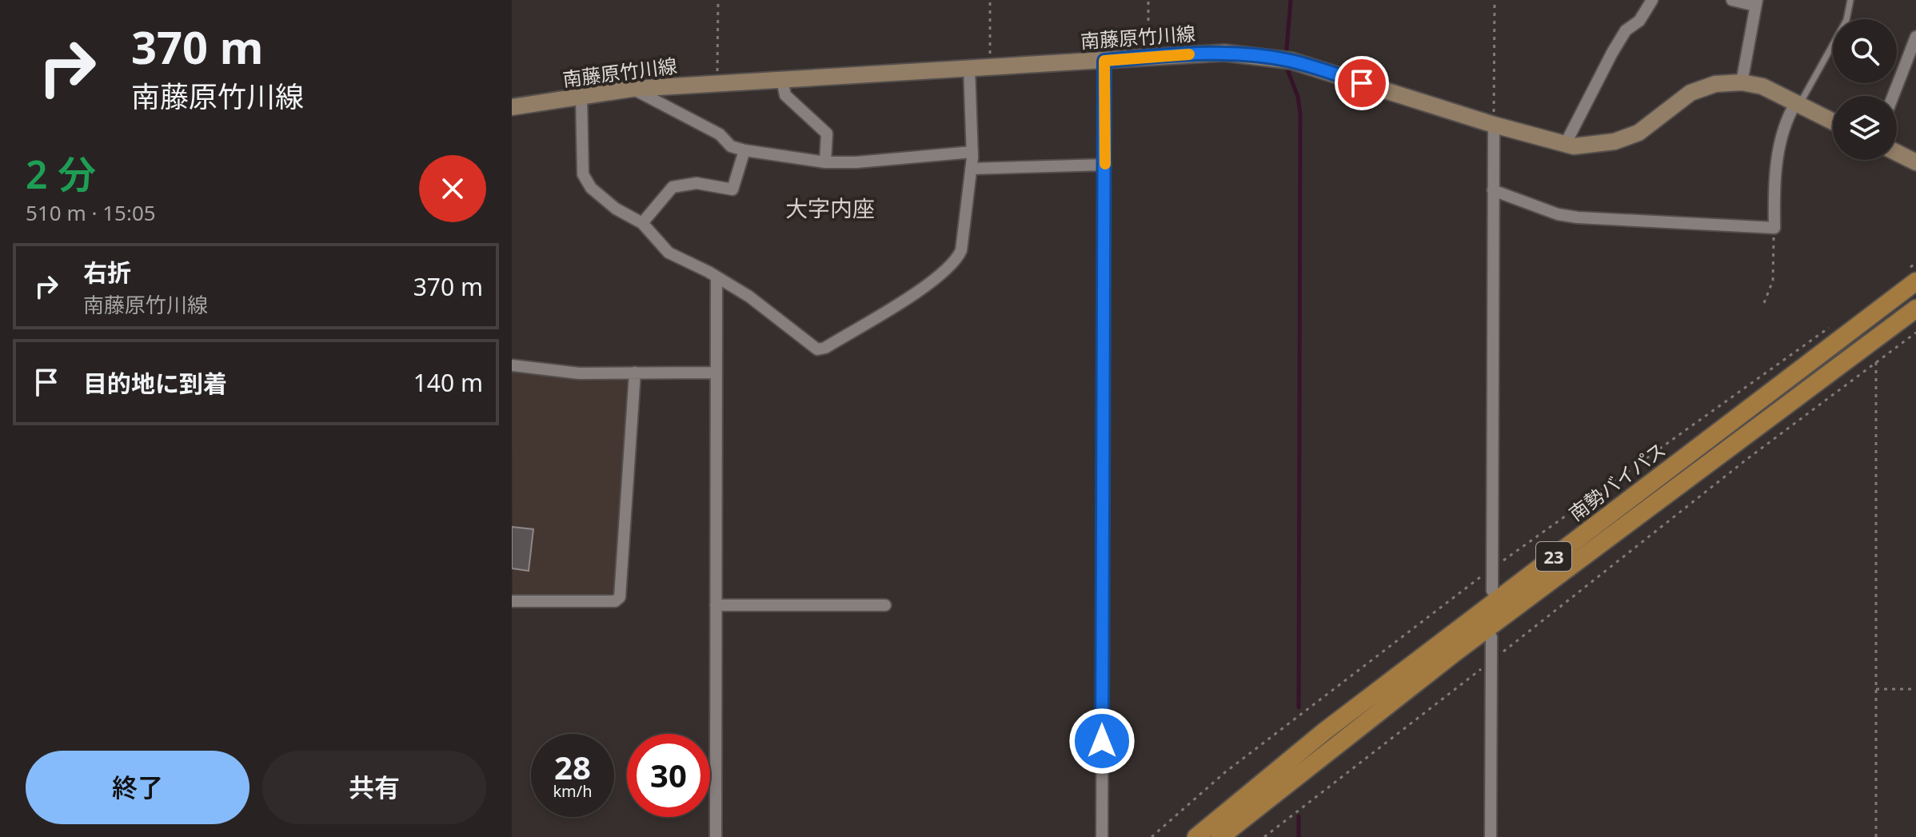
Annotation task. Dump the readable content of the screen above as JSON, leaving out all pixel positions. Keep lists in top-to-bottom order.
{
  "streets": {
    "highway": ["南勢バイパス", "23"],
    "main road": ["南藤原竹川線"]
  },
  "districts": ["大字内座"],
  "page": {
    "turn": ["370 m", "南藤原竹川線"],
    "heading": ["2 分", "510 m · 15:05"],
    "list": [
      {
        "name": "右折",
        "note": "南藤原竹川線",
        "value": "370 m"
      },
      {
        "name": "目的地に到着",
        "value": "140 m"
      }
    ],
    "speed": "28 km/h",
    "limit": "30",
    "buttons": ["終了", "共有"]
  }
}
